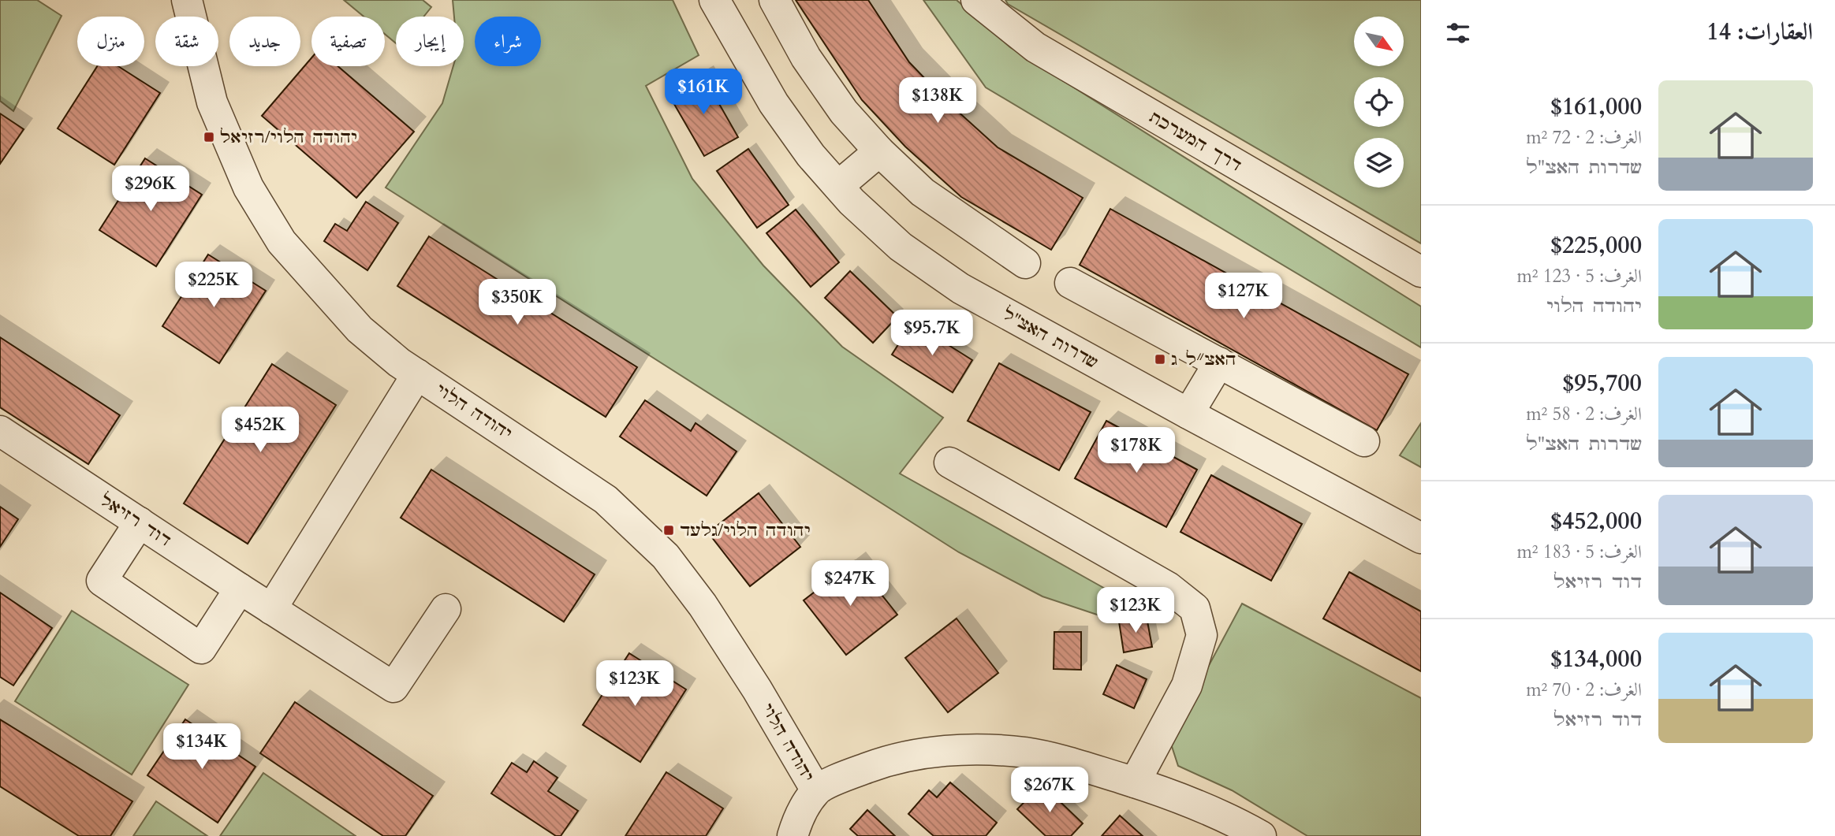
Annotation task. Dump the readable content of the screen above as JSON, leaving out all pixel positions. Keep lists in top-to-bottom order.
{
  "streets": {
    "street": [
      "דרך המערכת",
      "שדרות האצ\"ל",
      "יהודה הלוי",
      "דוד רזיאל"
    ]
  },
  "places": {
    "transit": ["יהודה הלוי/רזיאל", "האצ״ל ג", "יהודה הלוי/גלעד"]
  },
  "north": "bottom right",
  "page": {
    "heading": "العقارات: 14",
    "chip": [
      "شراء",
      "إيجار",
      "تصفية",
      "جديد",
      "شقة",
      "منزل"
    ],
    "list": [
      {
        "name": "$161,000",
        "note": "الغرف: 2 · 72 m² · שדרות האצ\"ל"
      },
      {
        "name": "$225,000",
        "note": "الغرف: 5 · 123 m² · יהודה הלוי"
      },
      {
        "name": "$95,700",
        "note": "الغرف: 2 · 58 m² · שדרות האצ\"ל"
      },
      {
        "name": "$452,000",
        "note": "الغرف: 5 · 183 m² · דוד רזיאל"
      },
      {
        "name": "$134,000",
        "note": "الغرف: 2 · 70 m² · דוד רזיאל"
      }
    ],
    "price": [
      "$161K",
      "$138K",
      "$296K",
      "$225K",
      "$127K",
      "$350K",
      "$95.7K",
      "$452K",
      "$178K",
      "$247K",
      "$123K",
      "$123K",
      "$134K",
      "$267K"
    ]
  }
}
